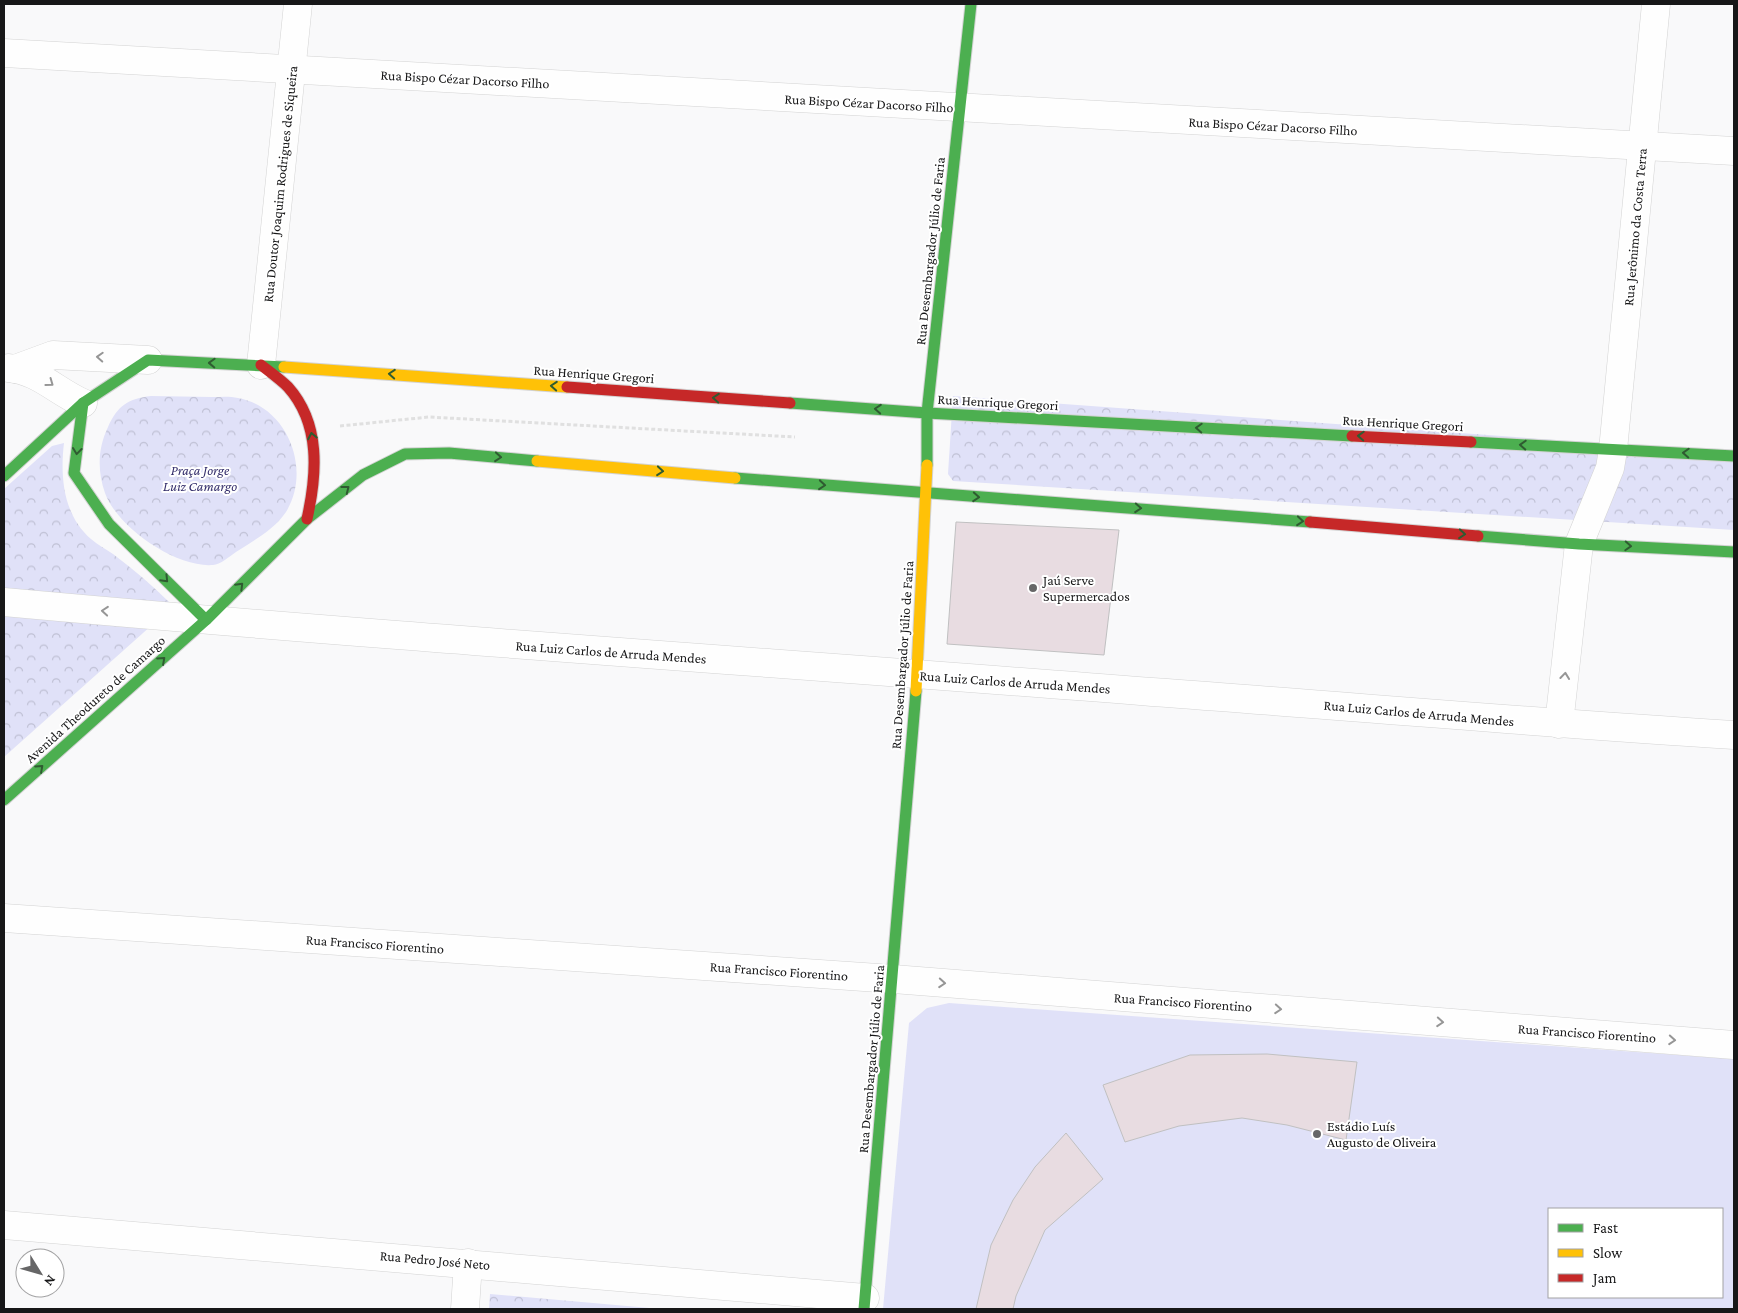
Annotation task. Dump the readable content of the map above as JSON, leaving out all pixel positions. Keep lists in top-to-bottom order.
{
  "streets": {
    "main road": ["Rua Desembargador Júlio de Faria", "Rua Henrique Gregori", "Avenida Theodureto de Camargo"],
    "street": [
      "Rua Bispo Cézar Dacorso Filho",
      "Rua Doutor Joaquim Rodrigues de Siqueira",
      "Rua Jerônimo da Costa Terra",
      "Rua Luiz Carlos de Arruda Mendes",
      "Rua Francisco Fiorentino",
      "Rua Pedro José Neto"
    ]
  },
  "crossings": [
    ["Rua Bispo Cézar Dacorso Filho", "Rua Doutor Joaquim Rodrigues de Siqueira"],
    ["Rua Bispo Cézar Dacorso Filho", "Rua Jerônimo da Costa Terra"],
    ["Rua Bispo Cézar Dacorso Filho", "Rua Desembargador Júlio de Faria"],
    ["Rua Doutor Joaquim Rodrigues de Siqueira", "Rua Henrique Gregori"],
    ["Rua Jerônimo da Costa Terra", "Rua Henrique Gregori"],
    ["Rua Jerônimo da Costa Terra", "Rua Luiz Carlos de Arruda Mendes"],
    ["Rua Desembargador Júlio de Faria", "Rua Henrique Gregori"],
    ["Rua Desembargador Júlio de Faria", "Rua Luiz Carlos de Arruda Mendes"],
    ["Rua Desembargador Júlio de Faria", "Rua Francisco Fiorentino"],
    ["Rua Desembargador Júlio de Faria", "Rua Pedro José Neto"],
    ["Rua Luiz Carlos de Arruda Mendes", "Avenida Theodureto de Camargo"]
  ],
  "one_way": ["Avenida Theodureto de Camargo", "Rua Francisco Fiorentino"],
  "parks": ["Praça Jorge Luiz Camargo"],
  "places": ["Jaú Serve Supermercados", "Estádio Luís Augusto de Oliveira"],
  "legend": ["Fast", "Slow", "Jam"],
  "north": "bottom right"
}
